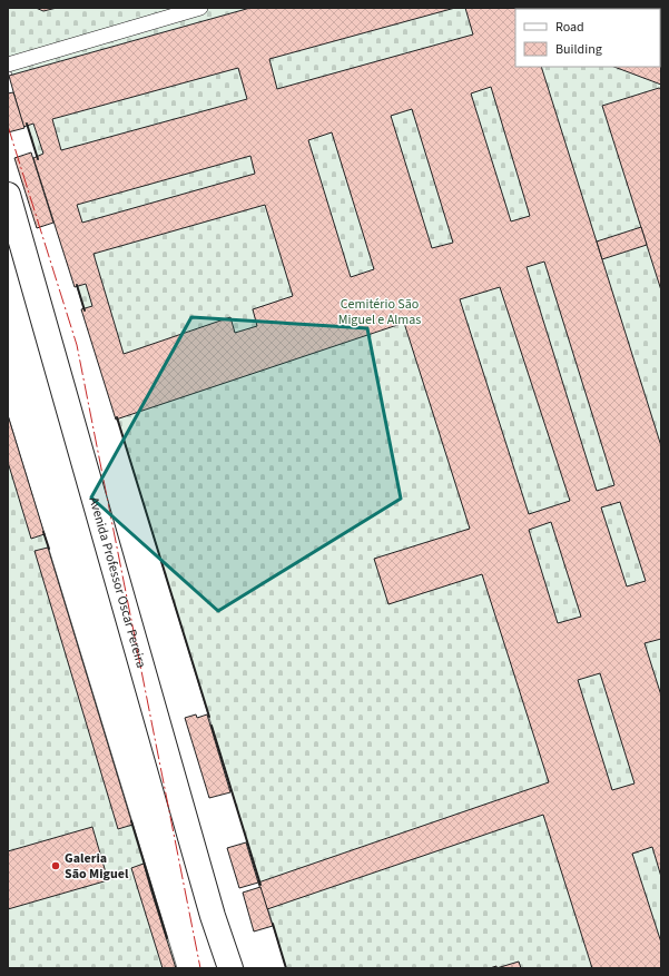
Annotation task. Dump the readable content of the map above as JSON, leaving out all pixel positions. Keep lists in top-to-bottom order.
{
  "streets": {
    "main road": ["Avenida Professor Oscar Pereira"]
  },
  "parks": ["Cemitério São Miguel e Almas"],
  "places": ["Galeria São Miguel"],
  "legend": ["Road", "Building"]
}
